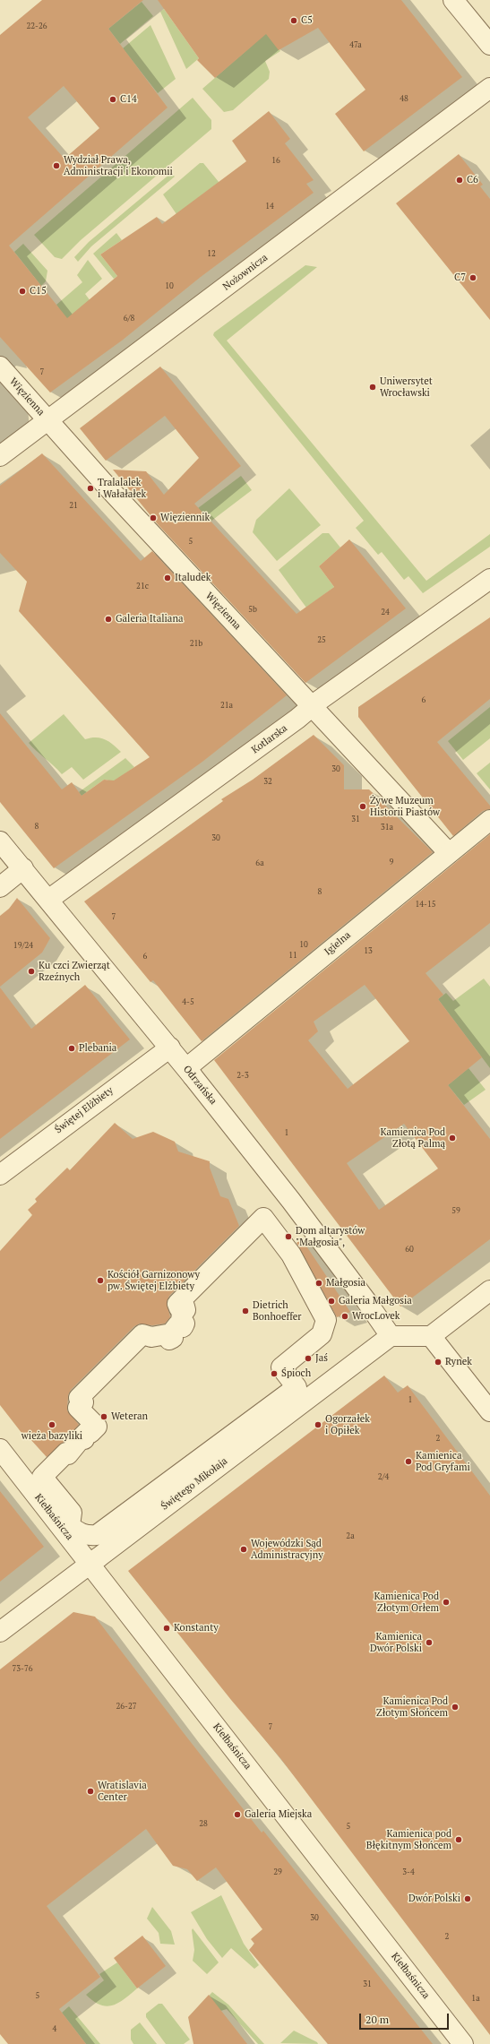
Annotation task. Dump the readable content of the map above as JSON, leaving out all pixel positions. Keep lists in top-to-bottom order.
{
  "streets": {
    "street": [
      "Nożownicza",
      "Więzienna",
      "Kotlarska",
      "Igielna",
      "Odrzańska",
      "Świętej Elżbiety",
      "Świętego Mikołaja",
      "Kiełbaśnicza"
    ]
  },
  "crossings": [
    ["Nożownicza", "Więzienna"],
    ["Więzienna", "Kotlarska"],
    ["Więzienna", "Igielna"],
    ["Kotlarska", "Odrzańska"],
    ["Igielna", "Odrzańska"],
    ["Odrzańska", "Świętej Elżbiety"],
    ["Odrzańska", "Świętego Mikołaja"],
    ["Świętego Mikołaja", "Kiełbaśnicza"]
  ],
  "places": [
    "C5",
    "C14",
    "Wydział Prawa, Administracji i Ekonomii",
    "C6",
    "C7",
    "C15",
    "Uniwersytet Wrocławski",
    "Tralalalek i Wałałałek",
    "Więziennik",
    "Italudek",
    "Galeria Italiana",
    "Żywe Muzeum Historii Piastów",
    "Ku czci Zwierząt Rzeźnych",
    "Plebania",
    "Kamienica Pod Złotą Palmą",
    "Dom altarystów \"Małgosia\",",
    "Kościół Garnizonowy pw. Świętej Elżbiety",
    "Małgosia",
    "Galeria Małgosia",
    "Dietrich Bonhoeffer",
    "WrocLovek",
    "Jaś",
    "Rynek",
    "Śpioch",
    "Weteran",
    "wieża bazyliki",
    "Ogorzałek i Opiłek",
    "Kamienica Pod Gryfami",
    "Wojewódzki Sąd Administracyjny",
    "Kamienica Pod Złotym Orłem",
    "Konstanty",
    "Kamienica Dwór Polski",
    "Kamienica Pod Złotym Słońcem",
    "Wratislavia Center",
    "Galeria Miejska",
    "Kamienica pod Błękitnym Słońcem",
    "Dwór Polski"
  ],
  "house_numbers": [
    "22-26",
    "47a",
    "48",
    "16",
    "14",
    "12",
    "10",
    "6/8",
    "7",
    "21",
    "5",
    "21c",
    "5b",
    "24",
    "25",
    "21b",
    "6",
    "21a",
    "30",
    "32",
    "31",
    "8",
    "31a",
    "30",
    "9",
    "6a",
    "8",
    "14-15",
    "7",
    "10",
    "19/24",
    "13",
    "11",
    "6",
    "4-5",
    "2-3",
    "1",
    "59",
    "60",
    "1",
    "2",
    "2/4",
    "2a",
    "73-76",
    "26-27",
    "7",
    "28",
    "5",
    "29",
    "3-4",
    "30",
    "2",
    "31",
    "5",
    "1a",
    "4"
  ],
  "scale_bar": "20 m"
}
